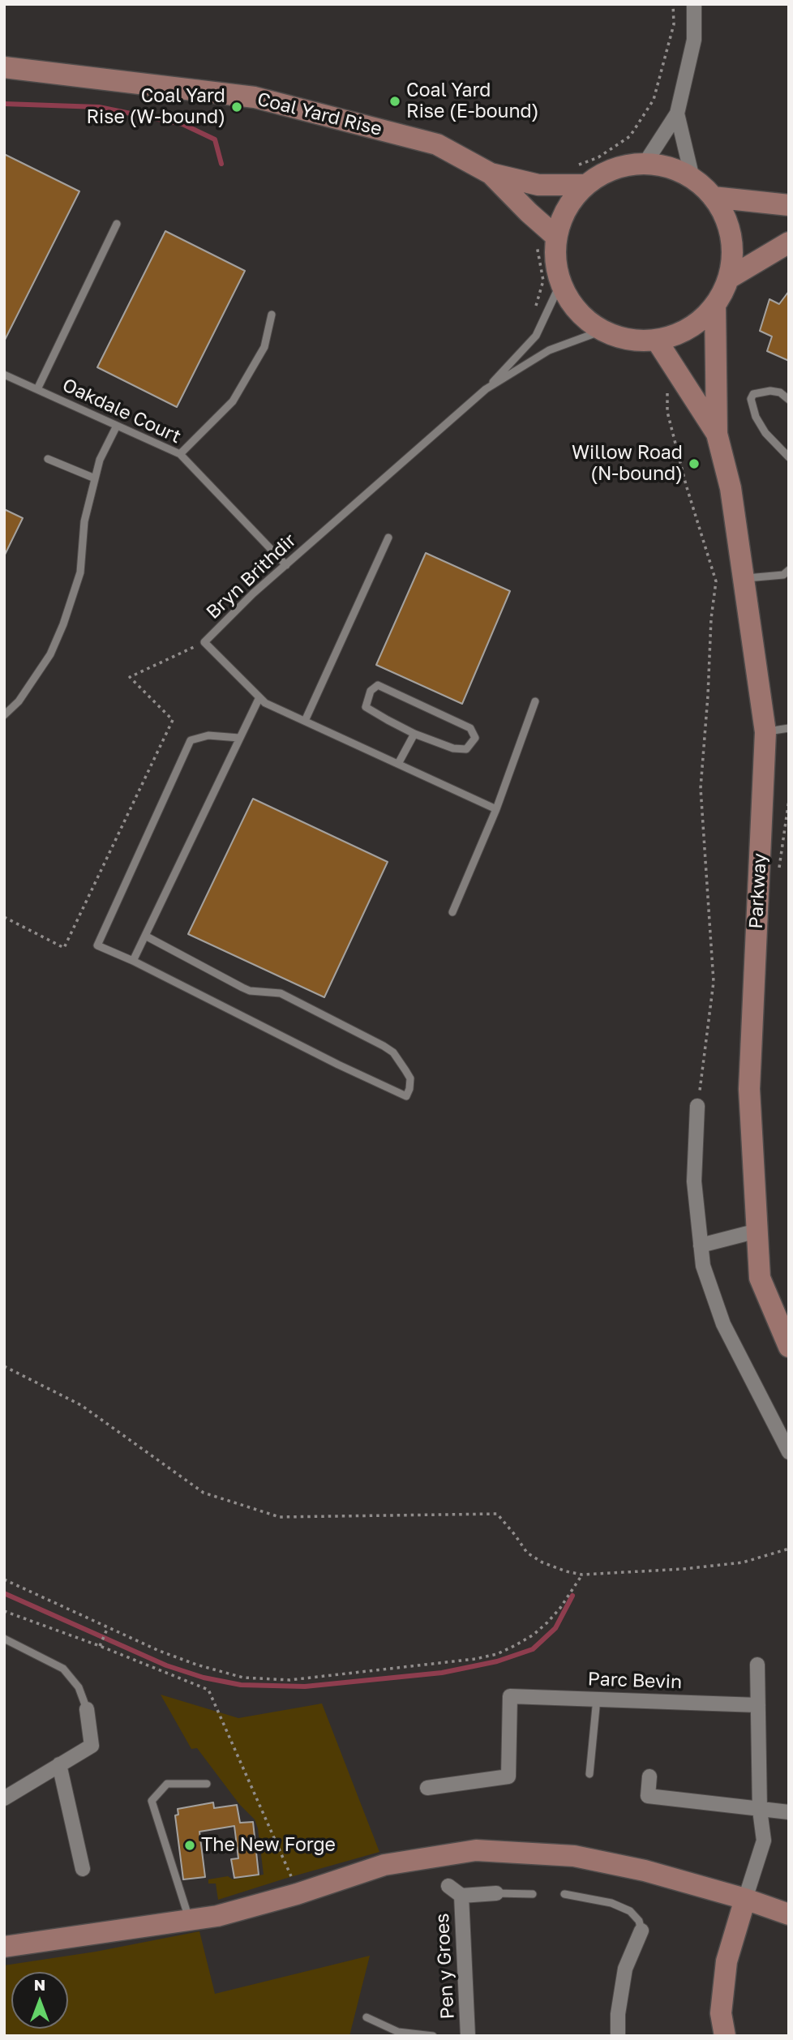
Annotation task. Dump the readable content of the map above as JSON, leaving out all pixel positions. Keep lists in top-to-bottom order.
{
  "streets": {
    "main road": ["Coal Yard Rise", "Parkway"],
    "street": ["Parc Bevin", "Pen y Groes"],
    "lane": ["Oakdale Court", "Bryn Brithdir"]
  },
  "crossings": [
    ["Coal Yard Rise", "Bryn Brithdir"],
    ["Oakdale Court", "Bryn Brithdir"]
  ],
  "places": [
    "Coal Yard Rise (E-bound)",
    "Coal Yard Rise (W-bound)",
    "Willow Road (N-bound)",
    "The New Forge"
  ],
  "north": "top"
}
